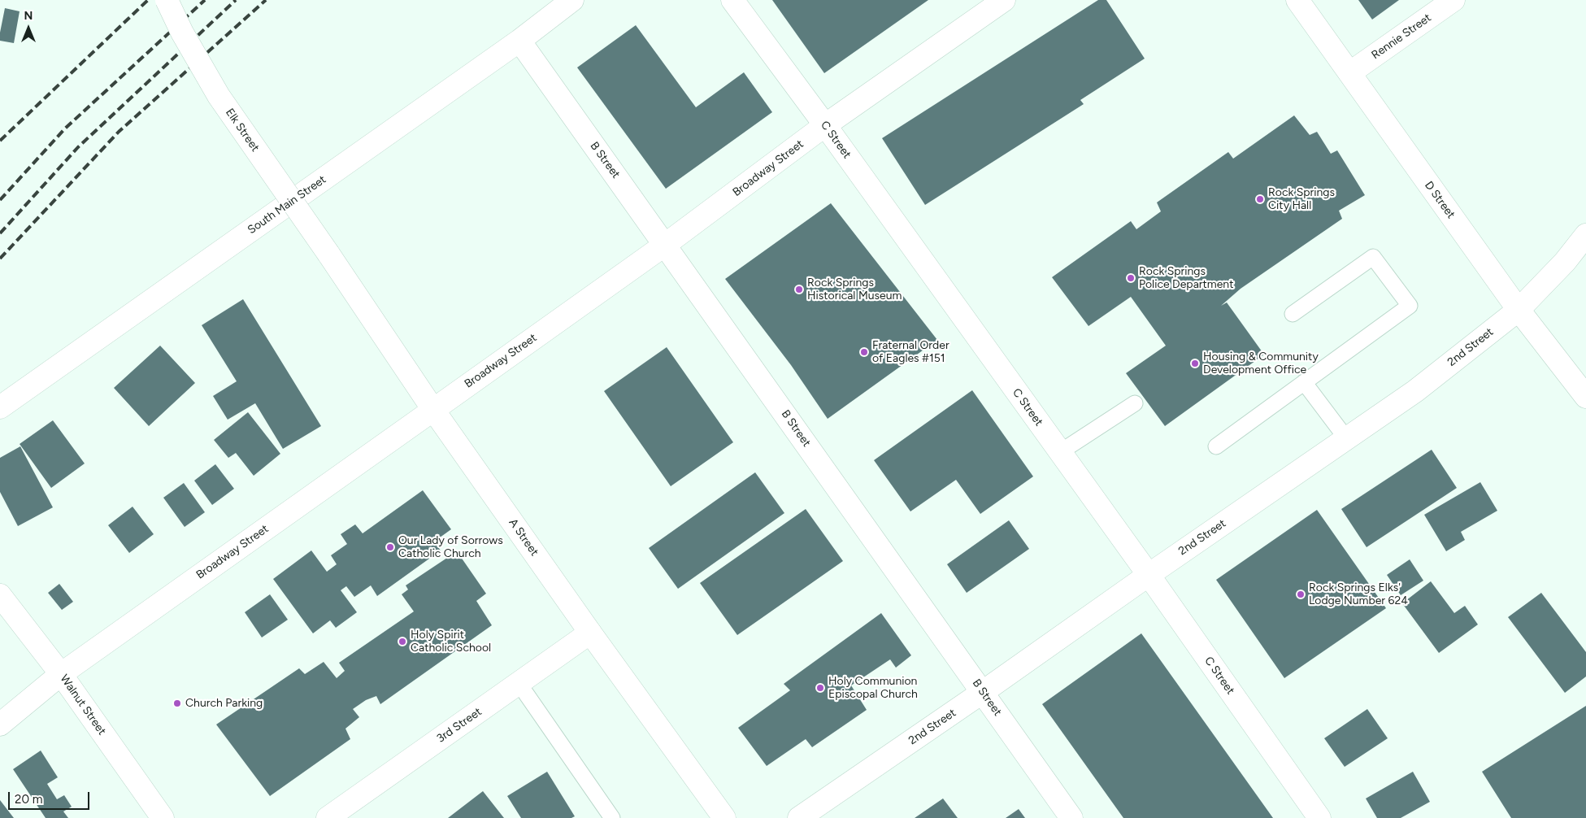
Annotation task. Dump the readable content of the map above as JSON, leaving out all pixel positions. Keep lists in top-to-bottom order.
{
  "streets": {
    "street": [
      "Rennie Street",
      "Elk Street",
      "C Street",
      "B Street",
      "Broadway Street",
      "D Street",
      "South Main Street",
      "2nd Street",
      "A Street",
      "Walnut Street",
      "3rd Street"
    ]
  },
  "crossings": [
    ["Rennie Street", "D Street"],
    ["Elk Street", "A Street"],
    ["C Street", "Broadway Street"],
    ["C Street", "2nd Street"],
    ["B Street", "Broadway Street"],
    ["B Street", "South Main Street"],
    ["B Street", "2nd Street"],
    ["Broadway Street", "A Street"],
    ["Broadway Street", "Walnut Street"],
    ["D Street", "2nd Street"],
    ["A Street", "3rd Street"]
  ],
  "places": [
    "Rock Springs City Hall",
    "Rock Springs Police Department",
    "Rock Springs Historical Museum",
    "Fraternal Order of Eagles #151",
    "Housing & Community Development Office",
    "Our Lady of Sorrows Catholic Church",
    "Rock Springs Elks' Lodge Number 624",
    "Holy Spirit Catholic School",
    "Holy Communion Episcopal Church",
    "Church Parking"
  ],
  "scale_bar": "20 m",
  "north": "top"
}
